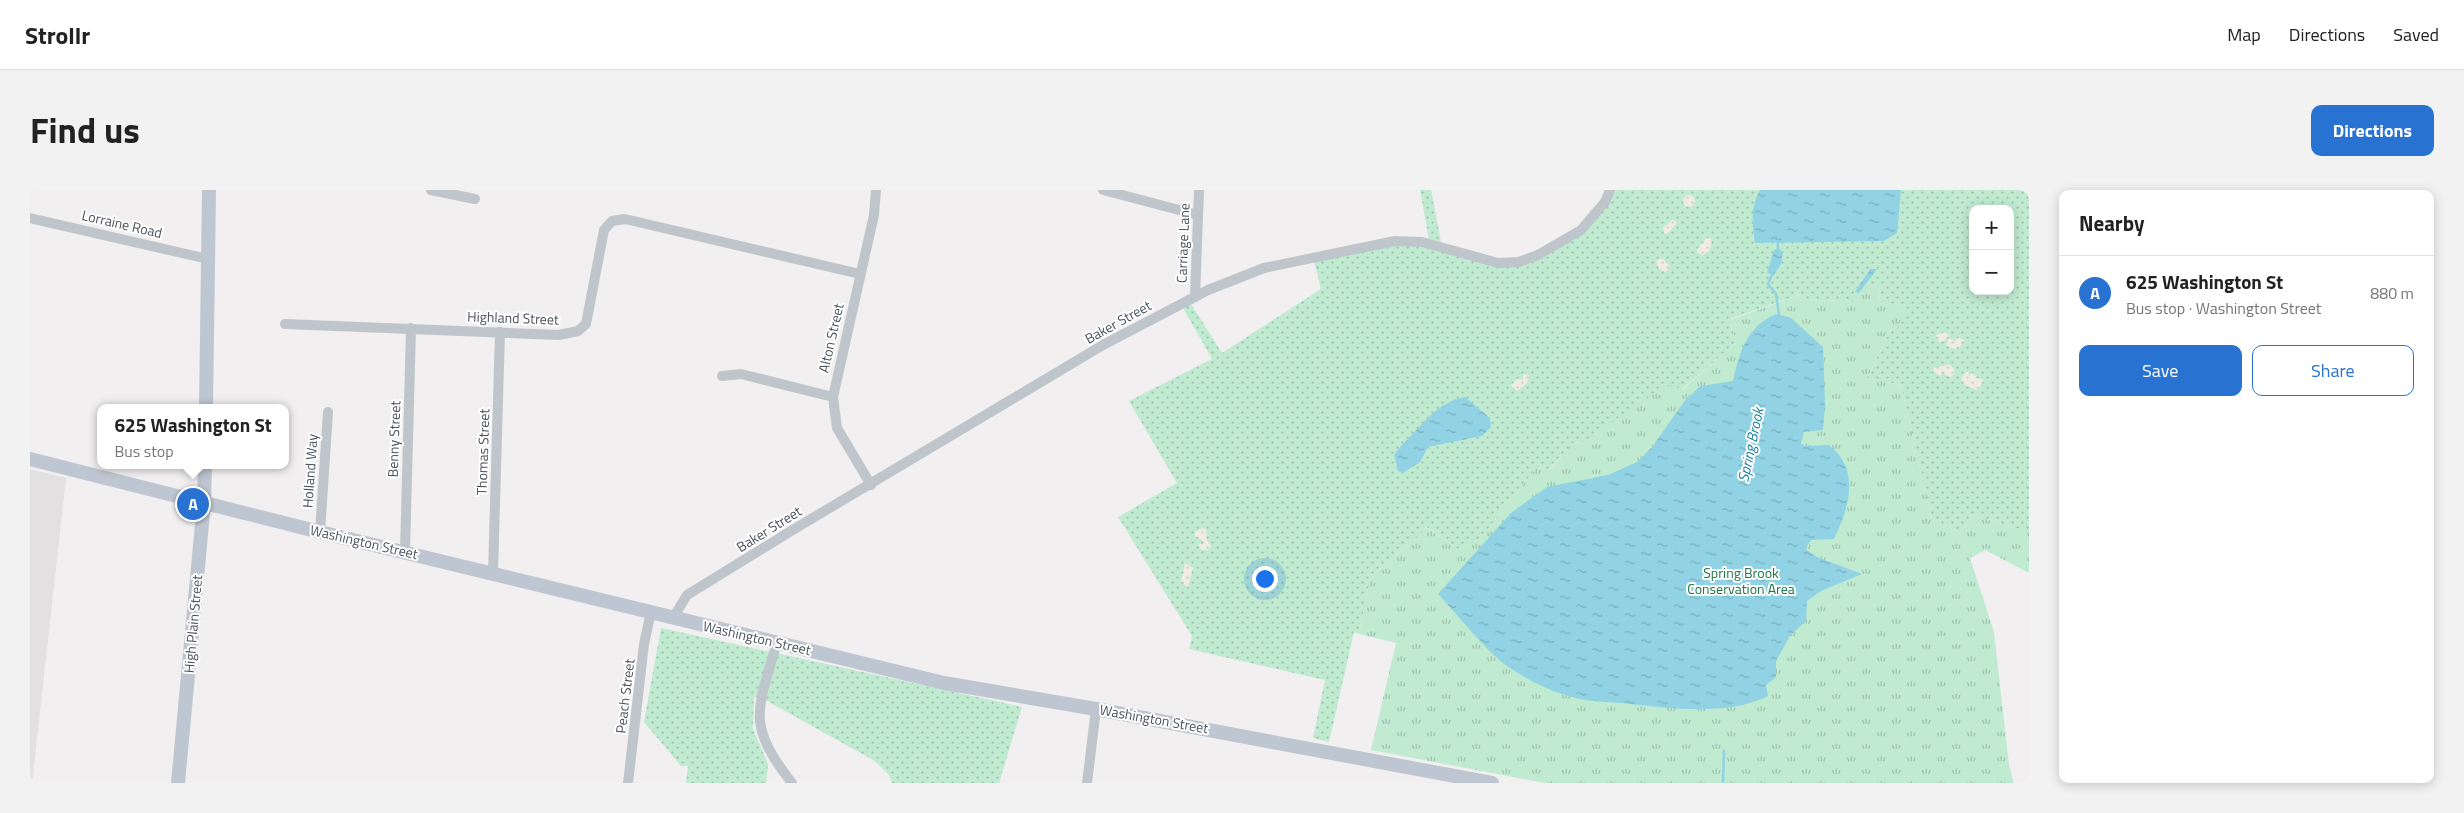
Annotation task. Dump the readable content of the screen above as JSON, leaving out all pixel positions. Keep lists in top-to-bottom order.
{
  "streets": {
    "main road": ["Washington Street", "High Plain Street"],
    "street": [
      "Lorraine Road",
      "Carriage Lane",
      "Highland Street",
      "Baker Street",
      "Alton Street",
      "Benny Street",
      "Thomas Street",
      "Holland Way",
      "Peach Street"
    ]
  },
  "crossings": [
    ["Carriage Lane", "Baker Street"],
    ["Highland Street", "Alton Street"],
    ["Highland Street", "Benny Street"],
    ["Highland Street", "Thomas Street"],
    ["Baker Street", "Alton Street"],
    ["Baker Street", "Washington Street"],
    ["Benny Street", "Washington Street"],
    ["Thomas Street", "Washington Street"],
    ["Holland Way", "Washington Street"],
    ["Washington Street", "High Plain Street"],
    ["Washington Street", "Peach Street"]
  ],
  "water": ["Spring Brook"],
  "parks": ["Spring Brook Conservation Area"],
  "page": {
    "header": "Strollr",
    "nav": ["Map", "Directions", "Saved"],
    "title": "Find us",
    "buttons": [
      "Directions",
      ["Save", "Share"]
    ],
    "heading": "Nearby",
    "map_buttons": ["+", "−"],
    "list": [
      {
        "mark": "A",
        "name": "625 Washington St",
        "note": "Bus stop · Washington Street",
        "value": "880 m"
      }
    ],
    "popup": ["625 Washington St", "Bus stop"],
    "pins": "A"
  }
}
